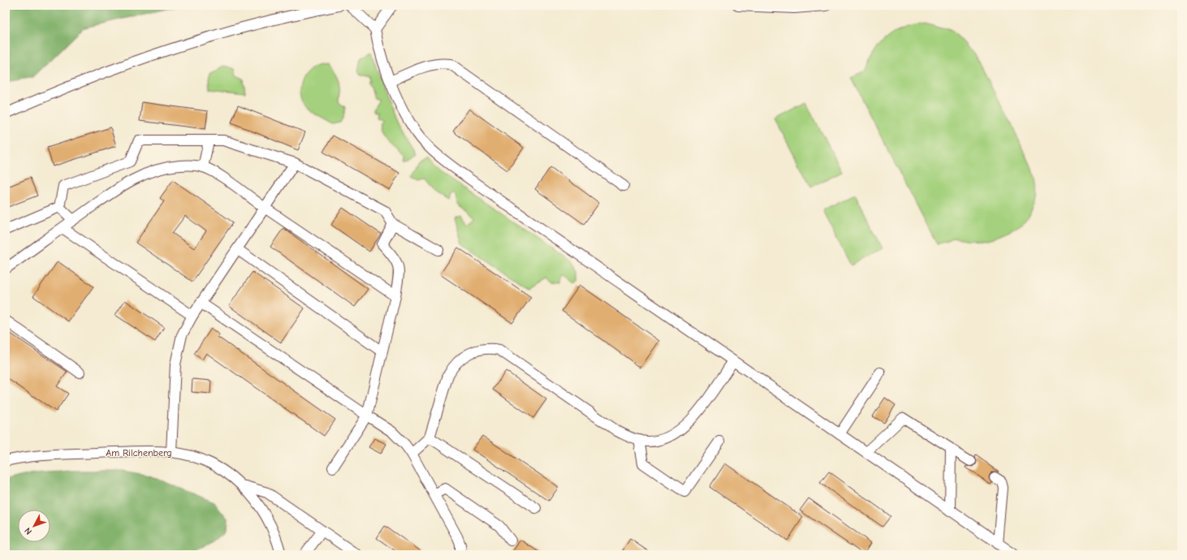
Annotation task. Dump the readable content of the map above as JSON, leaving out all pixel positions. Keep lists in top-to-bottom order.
{
  "streets": {
    "street": ["Am Rilchenberg"]
  },
  "north": "bottom left"
}
